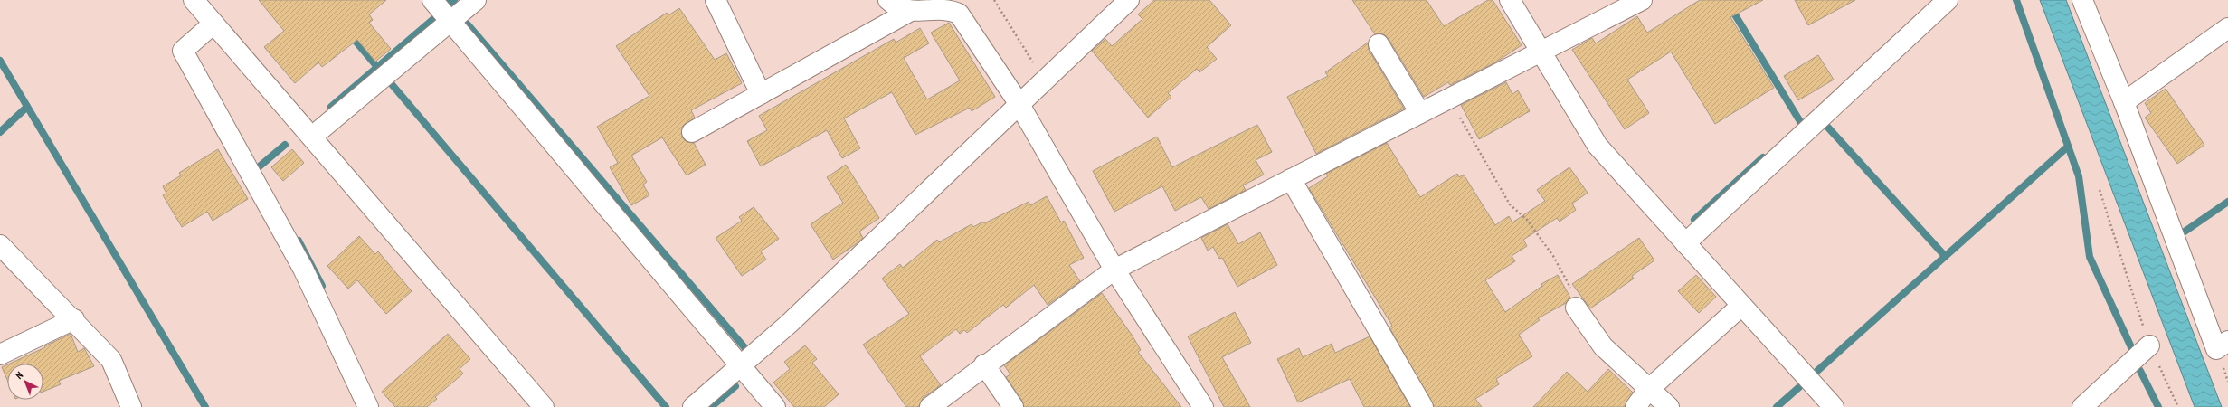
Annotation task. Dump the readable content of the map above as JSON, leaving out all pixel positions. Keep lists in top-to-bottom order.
{
  "north": "top left"
}
